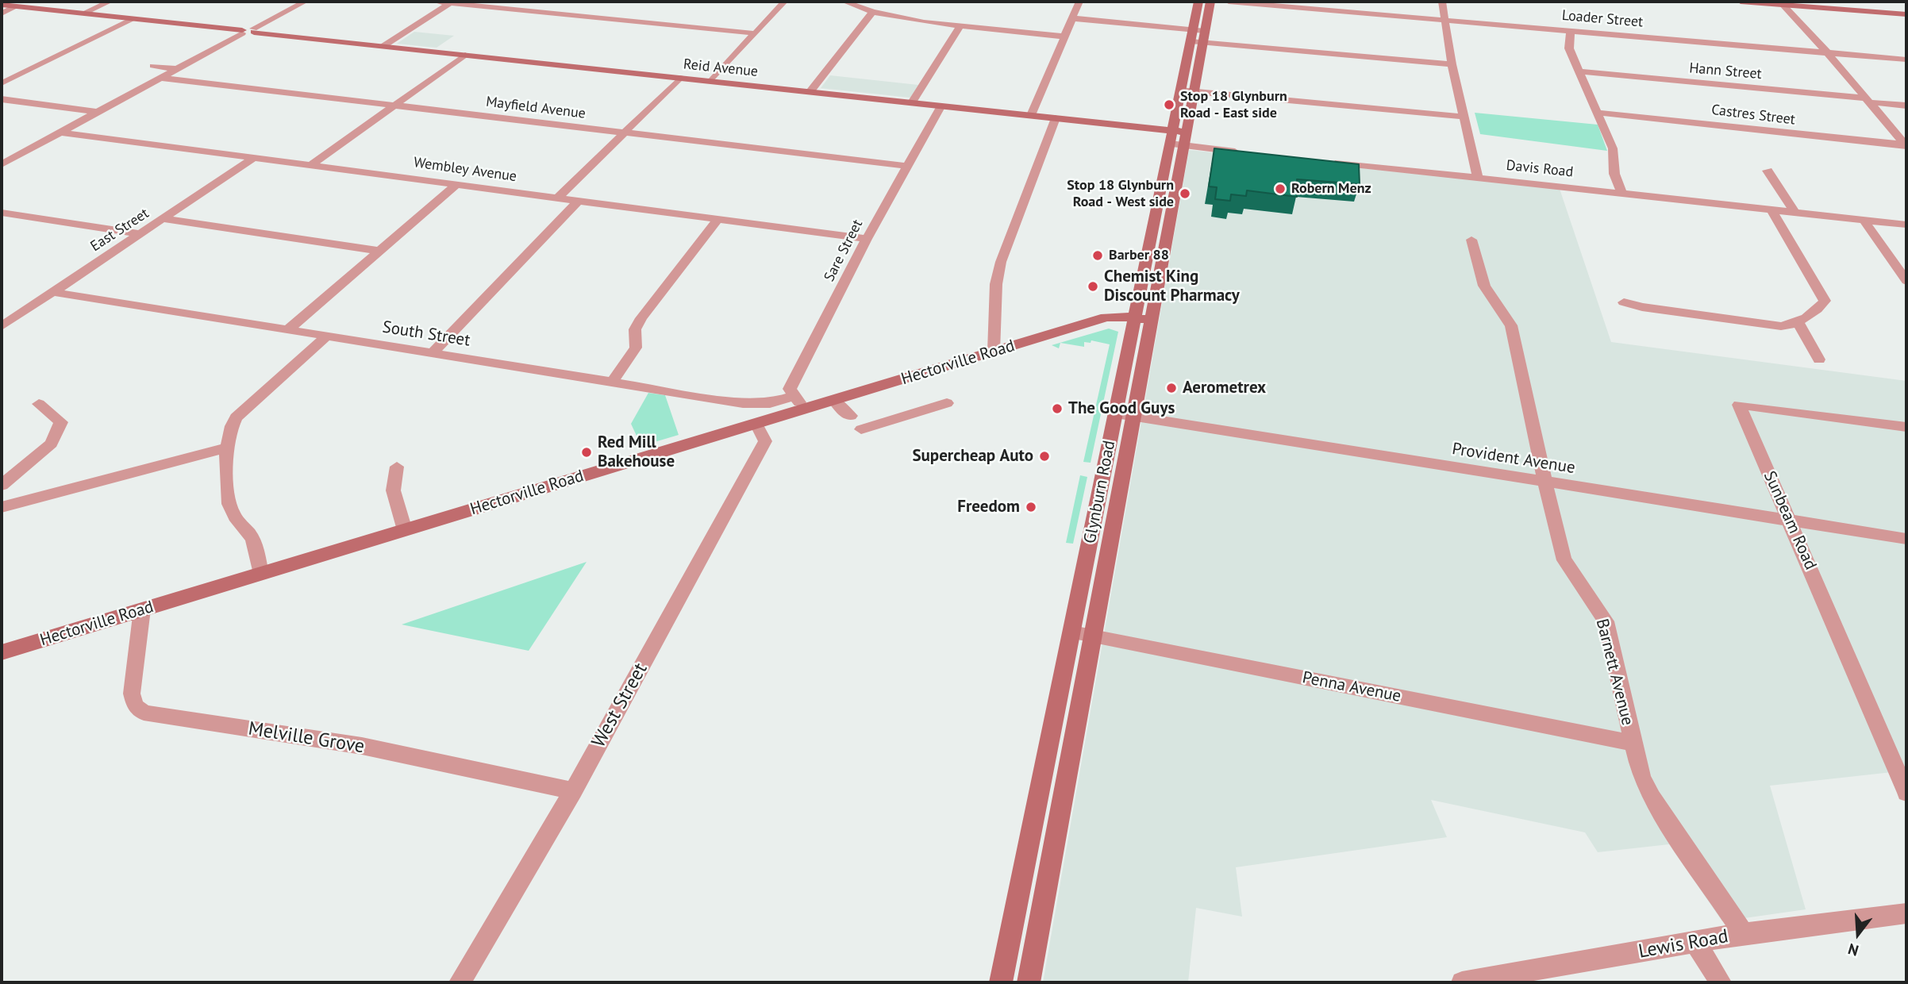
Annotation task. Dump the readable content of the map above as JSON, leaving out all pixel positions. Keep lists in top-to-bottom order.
{
  "streets": {
    "street": [
      "Loader Street",
      "Reid Avenue",
      "Hann Street",
      "Mayfield Avenue",
      "Castres Street",
      "Davis Road",
      "Wembley Avenue",
      "East Street",
      "Sare Street",
      "South Street",
      "Hectorville Road",
      "Provident Avenue",
      "Glynburn Road",
      "Sunbeam Road",
      "Barnett Avenue",
      "Penna Avenue",
      "West Street",
      "Melville Grove",
      "Lewis Road"
    ]
  },
  "crossings": [
    ["Reid Avenue", "Sare Street"],
    ["Reid Avenue", "Glynburn Road"],
    ["Mayfield Avenue", "Sare Street"],
    ["Wembley Avenue", "East Street"],
    ["Wembley Avenue", "Sare Street"],
    ["East Street", "South Street"],
    ["Sare Street", "South Street"],
    ["Hectorville Road", "Glynburn Road"],
    ["Hectorville Road", "West Street"],
    ["Hectorville Road", "Melville Grove"],
    ["Provident Avenue", "Glynburn Road"],
    ["Provident Avenue", "Sunbeam Road"],
    ["Provident Avenue", "Barnett Avenue"],
    ["Glynburn Road", "Penna Avenue"],
    ["Barnett Avenue", "Penna Avenue"],
    ["Barnett Avenue", "Lewis Road"],
    ["West Street", "Melville Grove"]
  ],
  "places": [
    "Stop 18 Glynburn Road - East side",
    "Robern Menz",
    "Stop 18 Glynburn Road - West side",
    "Barber 88",
    "Chemist King Discount Pharmacy",
    "Aerometrex",
    "The Good Guys",
    "Red Mill Bakehouse",
    "Supercheap Auto",
    "Freedom"
  ],
  "north": "bottom"
}
